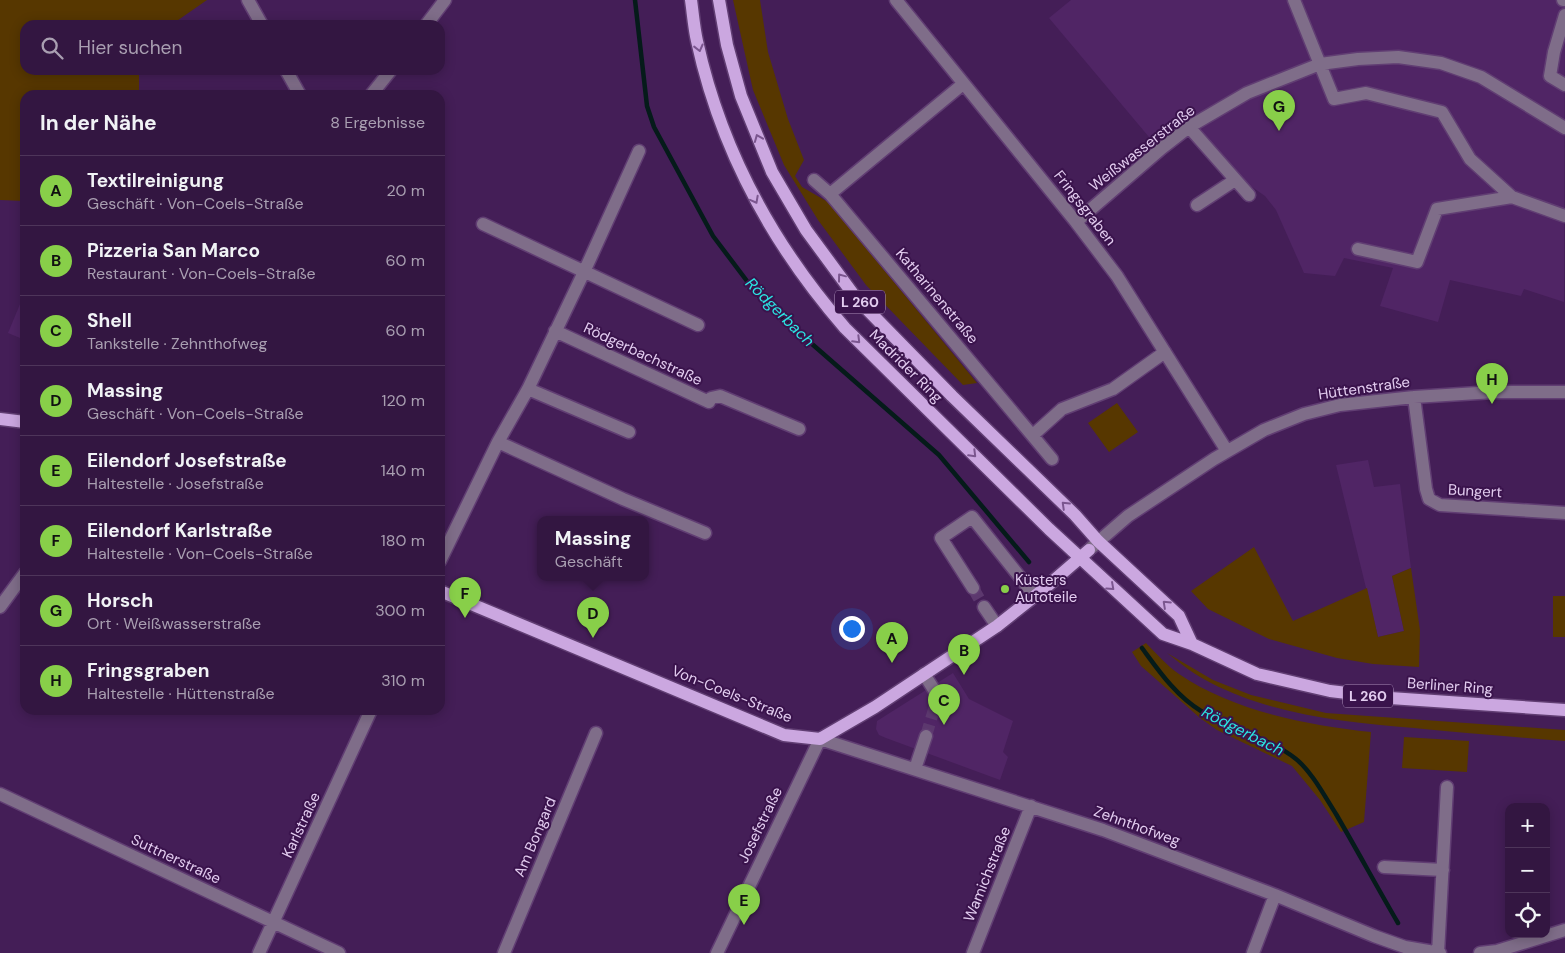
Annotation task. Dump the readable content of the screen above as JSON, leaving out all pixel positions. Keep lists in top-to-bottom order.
{
  "streets": {
    "main road": [
      "L 260",
      "Madrider Ring",
      "Berliner Ring",
      "Von-Coels-Straße"
    ],
    "street": [
      "Weißwasserstraße",
      "Fringsgraben",
      "Katharinenstraße",
      "Rödgerbachstraße",
      "Hüttenstraße",
      "Bungert",
      "Karlstraße",
      "Josefstraße",
      "Zehnthofweg",
      "Am Bongard",
      "Suttnerstraße",
      "Wamichstraße"
    ]
  },
  "crossings": [
    ["Weißwasserstraße", "Fringsgraben"],
    ["Fringsgraben", "Hüttenstraße"],
    ["L 260", "Madrider Ring"],
    ["L 260", "Hüttenstraße"],
    ["L 260", "Berliner Ring"],
    ["Madrider Ring", "Hüttenstraße"],
    ["Madrider Ring", "Berliner Ring"],
    ["Hüttenstraße", "Bungert"],
    ["Hüttenstraße", "Berliner Ring"],
    ["Von-Coels-Straße", "Josefstraße"],
    ["Von-Coels-Straße", "Zehnthofweg"],
    ["Karlstraße", "Suttnerstraße"],
    ["Josefstraße", "Zehnthofweg"],
    ["Zehnthofweg", "Wamichstraße"]
  ],
  "water": ["Rödgerbach"],
  "places": ["Küsters Autoteile"],
  "page": {
    "search": "Hier suchen",
    "pins": [
      "G",
      "H",
      "F",
      "D",
      "A",
      "B",
      "C",
      "E"
    ],
    "heading": ["In der Nähe", "8 Ergebnisse"],
    "list": [
      {
        "mark": "A",
        "name": "Textilreinigung",
        "note": "Geschäft · Von-Coels-Straße",
        "value": "20 m"
      },
      {
        "mark": "B",
        "name": "Pizzeria San Marco",
        "note": "Restaurant · Von-Coels-Straße",
        "value": "60 m"
      },
      {
        "mark": "C",
        "name": "Shell",
        "note": "Tankstelle · Zehnthofweg",
        "value": "60 m"
      },
      {
        "mark": "D",
        "name": "Massing",
        "note": "Geschäft · Von-Coels-Straße",
        "value": "120 m"
      },
      {
        "mark": "E",
        "name": "Eilendorf Josefstraße",
        "note": "Haltestelle · Josefstraße",
        "value": "140 m"
      },
      {
        "mark": "F",
        "name": "Eilendorf Karlstraße",
        "note": "Haltestelle · Von-Coels-Straße",
        "value": "180 m"
      },
      {
        "mark": "G",
        "name": "Horsch",
        "note": "Ort · Weißwasserstraße",
        "value": "300 m"
      },
      {
        "mark": "H",
        "name": "Fringsgraben",
        "note": "Haltestelle · Hüttenstraße",
        "value": "310 m"
      }
    ],
    "popup": ["Massing", "Geschäft"],
    "map_buttons": ["+", "−"]
  }
}
